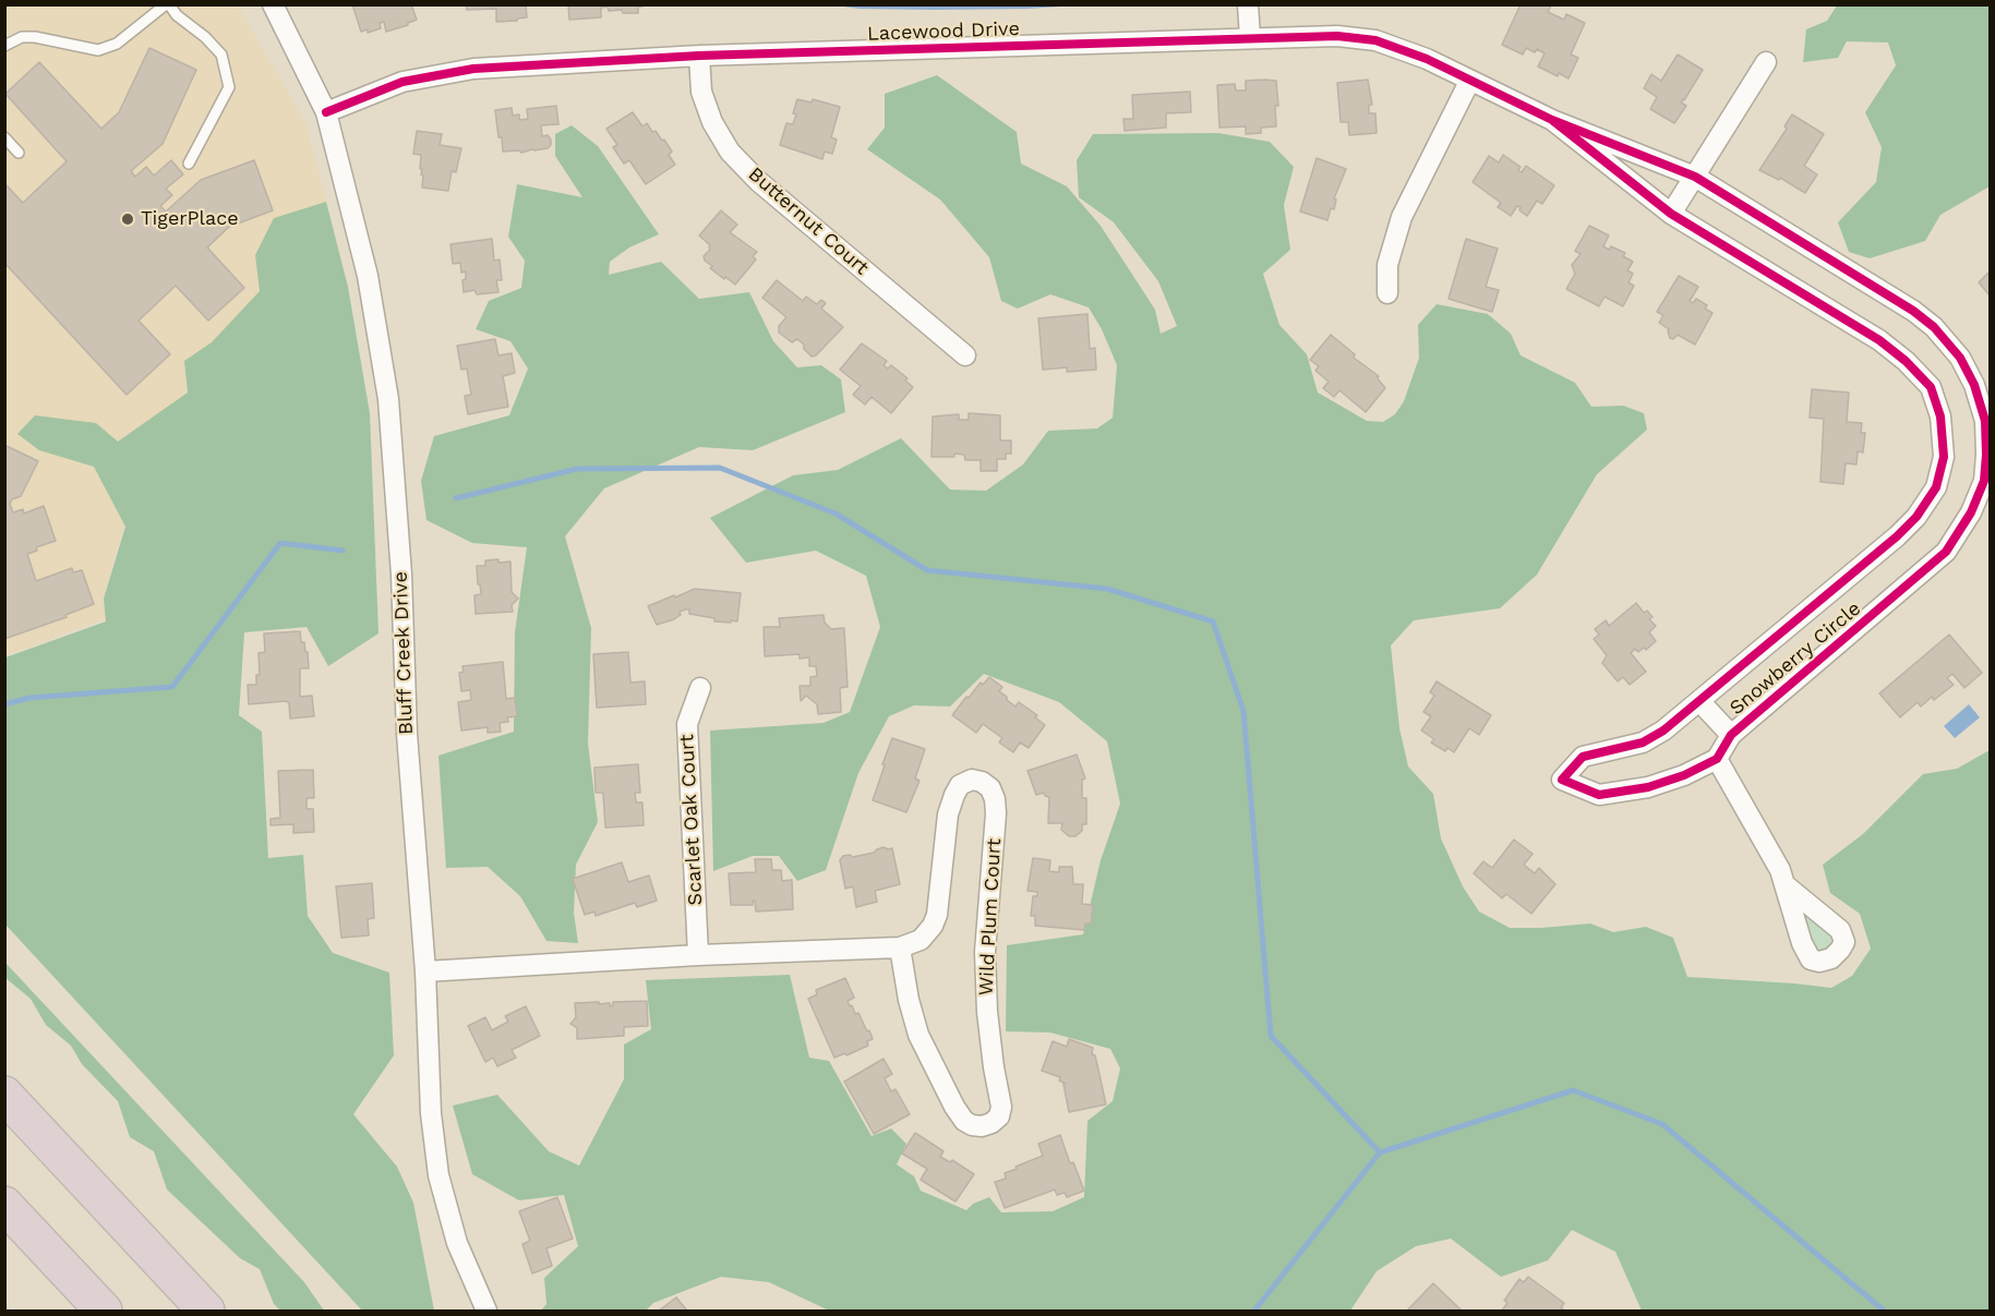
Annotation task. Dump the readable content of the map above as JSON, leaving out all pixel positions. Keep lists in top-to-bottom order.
{
  "streets": {
    "street": [
      "Lacewood Drive",
      "Butternut Court",
      "Bluff Creek Drive",
      "Snowberry Circle",
      "Scarlet Oak Court",
      "Wild Plum Court"
    ]
  },
  "crossings": [
    ["Lacewood Drive", "Butternut Court"],
    ["Lacewood Drive", "Bluff Creek Drive"],
    ["Lacewood Drive", "Snowberry Circle"],
    ["Bluff Creek Drive", "Wild Plum Court"],
    ["Scarlet Oak Court", "Wild Plum Court"]
  ],
  "places": ["TigerPlace"]
}
